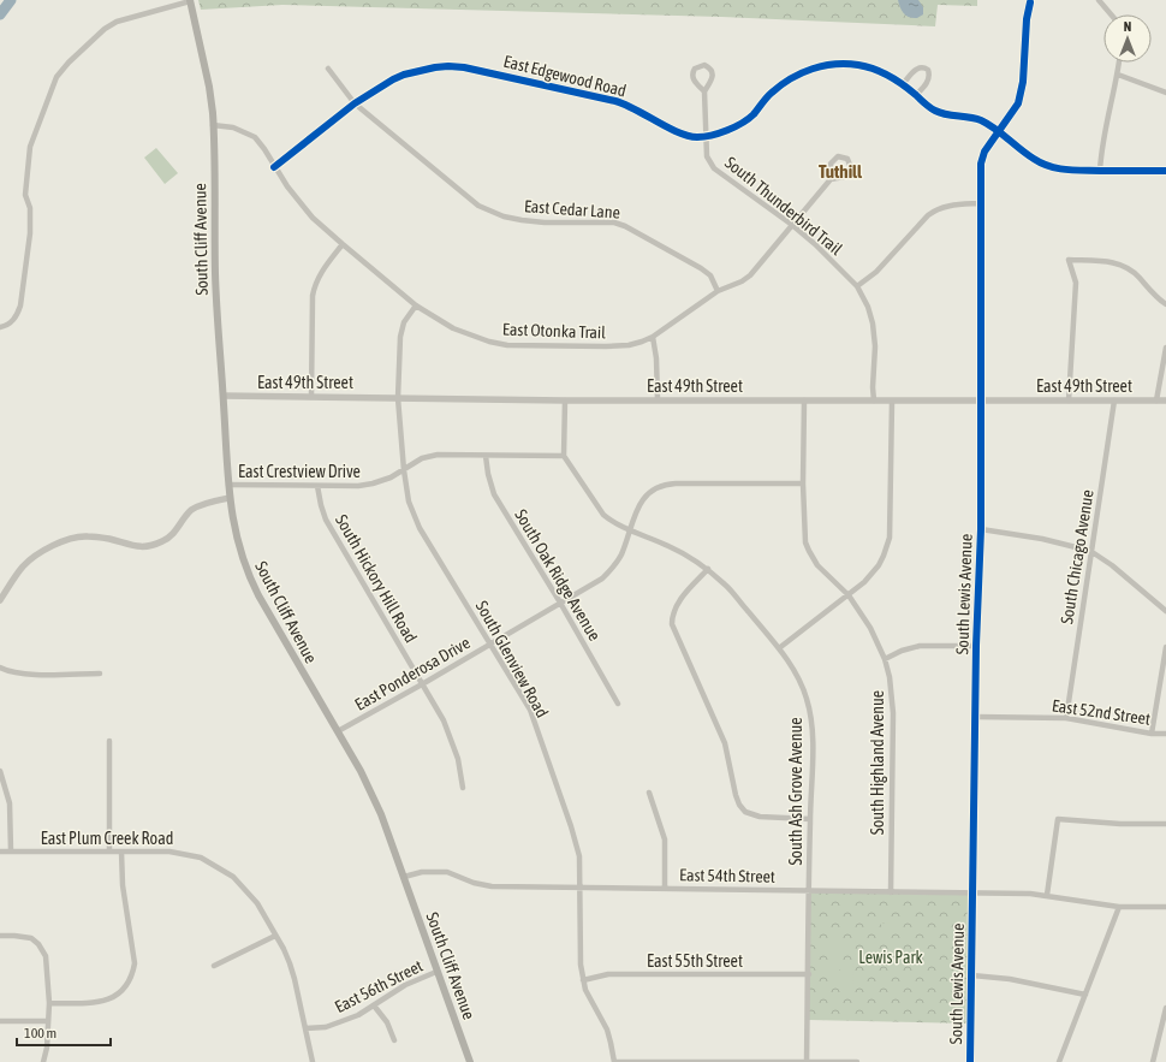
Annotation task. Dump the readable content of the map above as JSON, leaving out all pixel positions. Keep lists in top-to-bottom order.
{
  "streets": {
    "main road": ["South Cliff Avenue"],
    "street": [
      "East Edgewood Road",
      "South Thunderbird Trail",
      "East Cedar Lane",
      "East Otonka Trail",
      "East 49th Street",
      "East Crestview Drive",
      "South Chicago Avenue",
      "South Oak Ridge Avenue",
      "South Hickory Hill Road",
      "South Lewis Avenue",
      "South Glenview Road",
      "East Ponderosa Drive",
      "East 52nd Street",
      "South Highland Avenue",
      "South Ash Grove Avenue",
      "East Plum Creek Road",
      "East 54th Street",
      "East 55th Street",
      "East 56th Street"
    ]
  },
  "crossings": [
    ["East Edgewood Road", "South Thunderbird Trail"],
    ["East Edgewood Road", "East Cedar Lane"],
    ["East Edgewood Road", "East Otonka Trail"],
    ["East Edgewood Road", "South Lewis Avenue"],
    ["South Thunderbird Trail", "East Otonka Trail"],
    ["South Thunderbird Trail", "East 49th Street"],
    ["East Cedar Lane", "East Otonka Trail"],
    ["South Cliff Avenue", "East Otonka Trail"],
    ["South Cliff Avenue", "East 49th Street"],
    ["South Cliff Avenue", "East Crestview Drive"],
    ["South Cliff Avenue", "East Ponderosa Drive"],
    ["South Cliff Avenue", "East 54th Street"],
    ["South Cliff Avenue", "East 56th Street"],
    ["East Otonka Trail", "South Glenview Road"],
    ["East 49th Street", "South Chicago Avenue"],
    ["East 49th Street", "South Lewis Avenue"],
    ["East 49th Street", "South Glenview Road"],
    ["East 49th Street", "South Highland Avenue"],
    ["East Crestview Drive", "South Oak Ridge Avenue"],
    ["East Crestview Drive", "South Hickory Hill Road"],
    ["East Crestview Drive", "South Glenview Road"],
    ["East Crestview Drive", "South Ash Grove Avenue"],
    ["South Chicago Avenue", "East 52nd Street"],
    ["South Oak Ridge Avenue", "East Ponderosa Drive"],
    ["South Hickory Hill Road", "East Ponderosa Drive"],
    ["South Lewis Avenue", "East 52nd Street"],
    ["South Lewis Avenue", "East 54th Street"],
    ["South Glenview Road", "East Ponderosa Drive"],
    ["South Glenview Road", "East 54th Street"],
    ["South Glenview Road", "East 55th Street"],
    ["East Ponderosa Drive", "South Highland Avenue"],
    ["East Ponderosa Drive", "South Ash Grove Avenue"],
    ["South Highland Avenue", "East 54th Street"],
    ["South Ash Grove Avenue", "East 54th Street"],
    ["South Ash Grove Avenue", "East 55th Street"],
    ["East Plum Creek Road", "East 56th Street"]
  ],
  "districts": ["Tuthill"],
  "parks": ["Lewis Park"],
  "scale_bar": "100 m",
  "north": "top"
}
